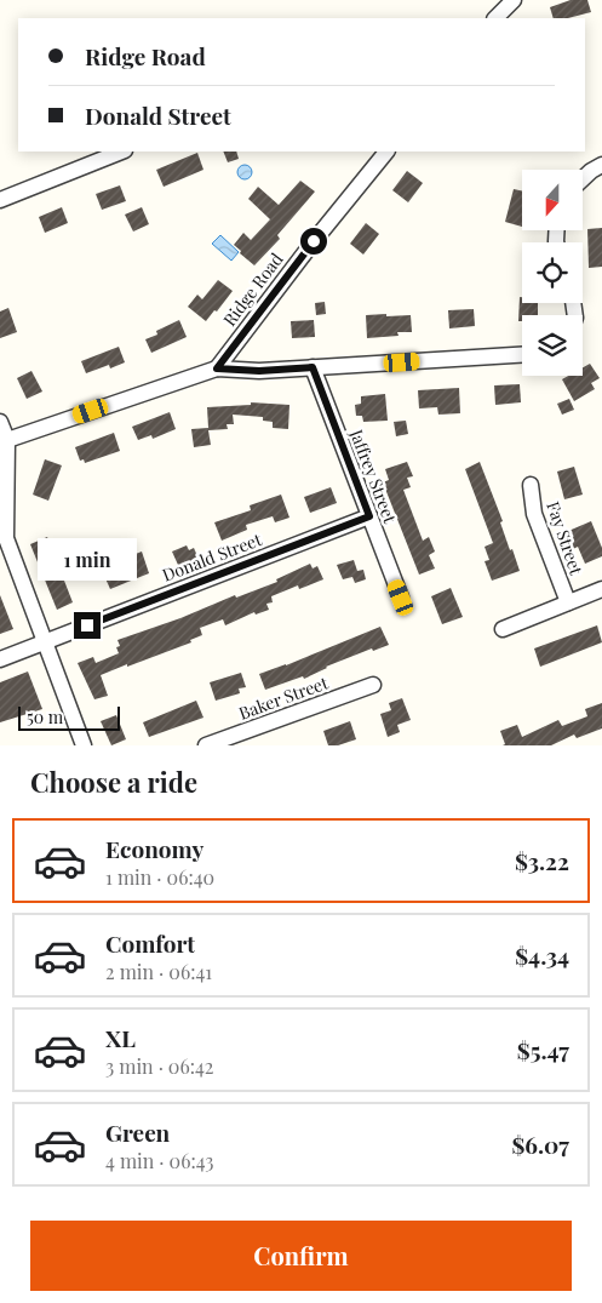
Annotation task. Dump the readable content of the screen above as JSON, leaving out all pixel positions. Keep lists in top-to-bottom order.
{
  "streets": {
    "street": [
      "Ridge Road",
      "Jaffrey Street",
      "Fay Street",
      "Donald Street",
      "Baker Street"
    ]
  },
  "crossings": [
    ["Jaffrey Street", "Donald Street"]
  ],
  "scale_bar": "50 m",
  "north": "bottom",
  "page": {
    "banner": ["Ridge Road", "Donald Street"],
    "bubble": "1 min",
    "scale": "50 m",
    "heading": "Choose a ride",
    "list": [
      {
        "name": "Economy",
        "note": "1 min · 06:40",
        "value": "$3.22"
      },
      {
        "name": "Comfort",
        "note": "2 min · 06:41",
        "value": "$4.34"
      },
      {
        "name": "XL",
        "note": "3 min · 06:42",
        "value": "$5.47"
      },
      {
        "name": "Green",
        "note": "4 min · 06:43",
        "value": "$6.07"
      }
    ],
    "buttons": "Confirm"
  }
}
